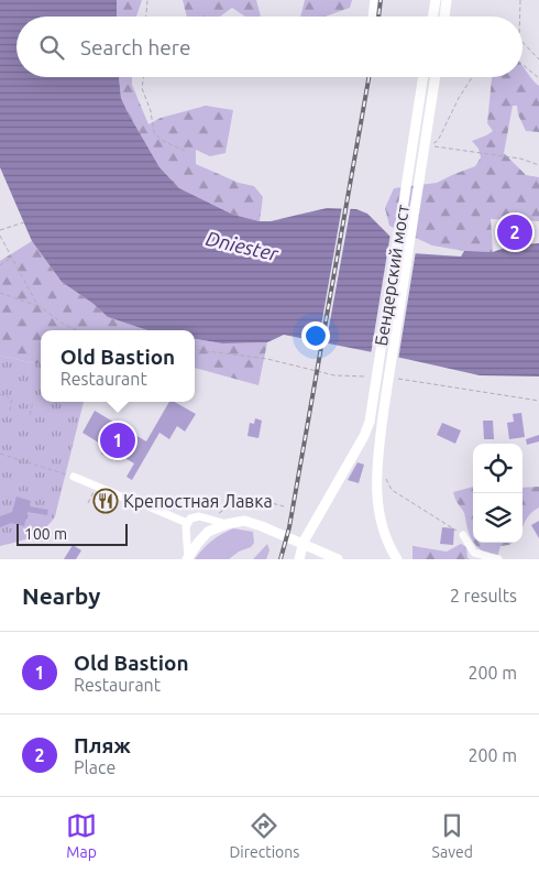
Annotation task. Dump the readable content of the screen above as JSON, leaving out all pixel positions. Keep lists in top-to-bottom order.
{
  "streets": {
    "main road": ["Бендерский мост"]
  },
  "water": ["Dniester"],
  "places": {
    "restaurant": ["Крепостная Лавка"]
  },
  "scale_bar": "100 m",
  "page": {
    "search": "Search here",
    "pins": ["2", "1"],
    "popup": ["Old Bastion", "Restaurant"],
    "scale": "100 m",
    "heading": ["Nearby", "2 results"],
    "list": [
      {
        "mark": "1",
        "name": "Old Bastion",
        "note": "Restaurant",
        "value": "200 m"
      },
      {
        "mark": "2",
        "name": "Пляж",
        "note": "Place",
        "value": "200 m"
      }
    ],
    "nav": ["Map", "Directions", "Saved"]
  }
}
